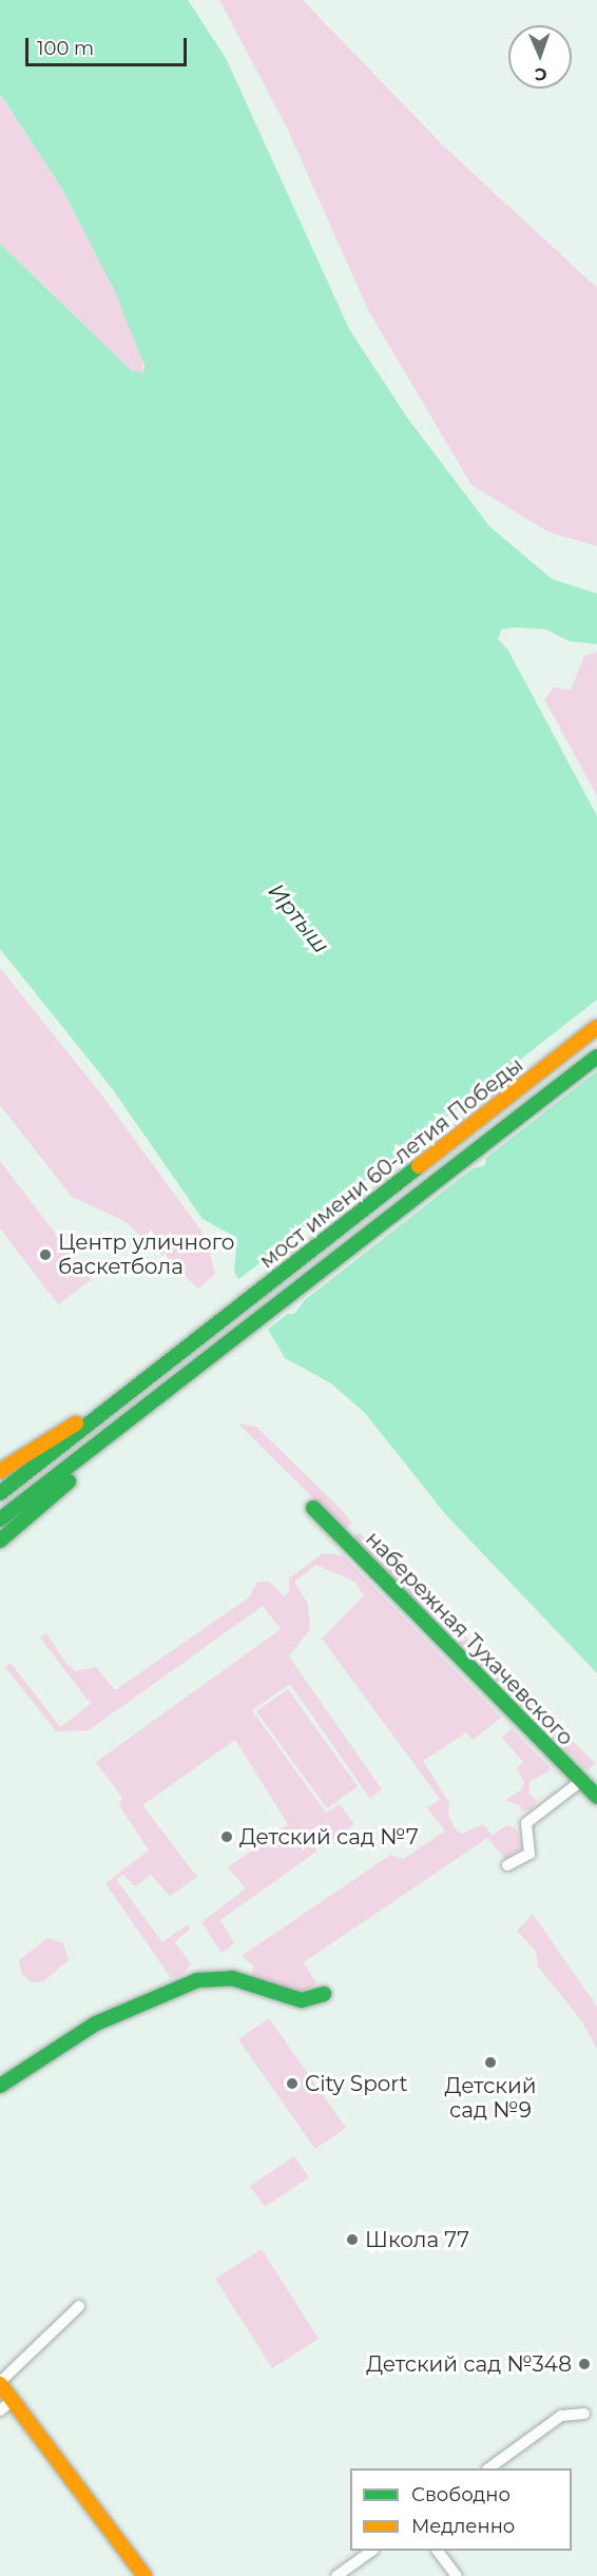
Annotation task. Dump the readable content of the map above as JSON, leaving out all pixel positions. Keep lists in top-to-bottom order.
{
  "streets": {
    "main road": ["мост имени 60-летия Победы", "набережная Тухачевского"]
  },
  "water": ["Иртыш"],
  "places": [
    "Центр уличного баскетбола",
    "Детский сад №7",
    "Детский сад №9",
    "City Sport",
    "Школа 77",
    "Детский сад №348"
  ],
  "legend": ["Свободно", "Медленно"],
  "scale_bar": "100 m",
  "north": "bottom"
}
